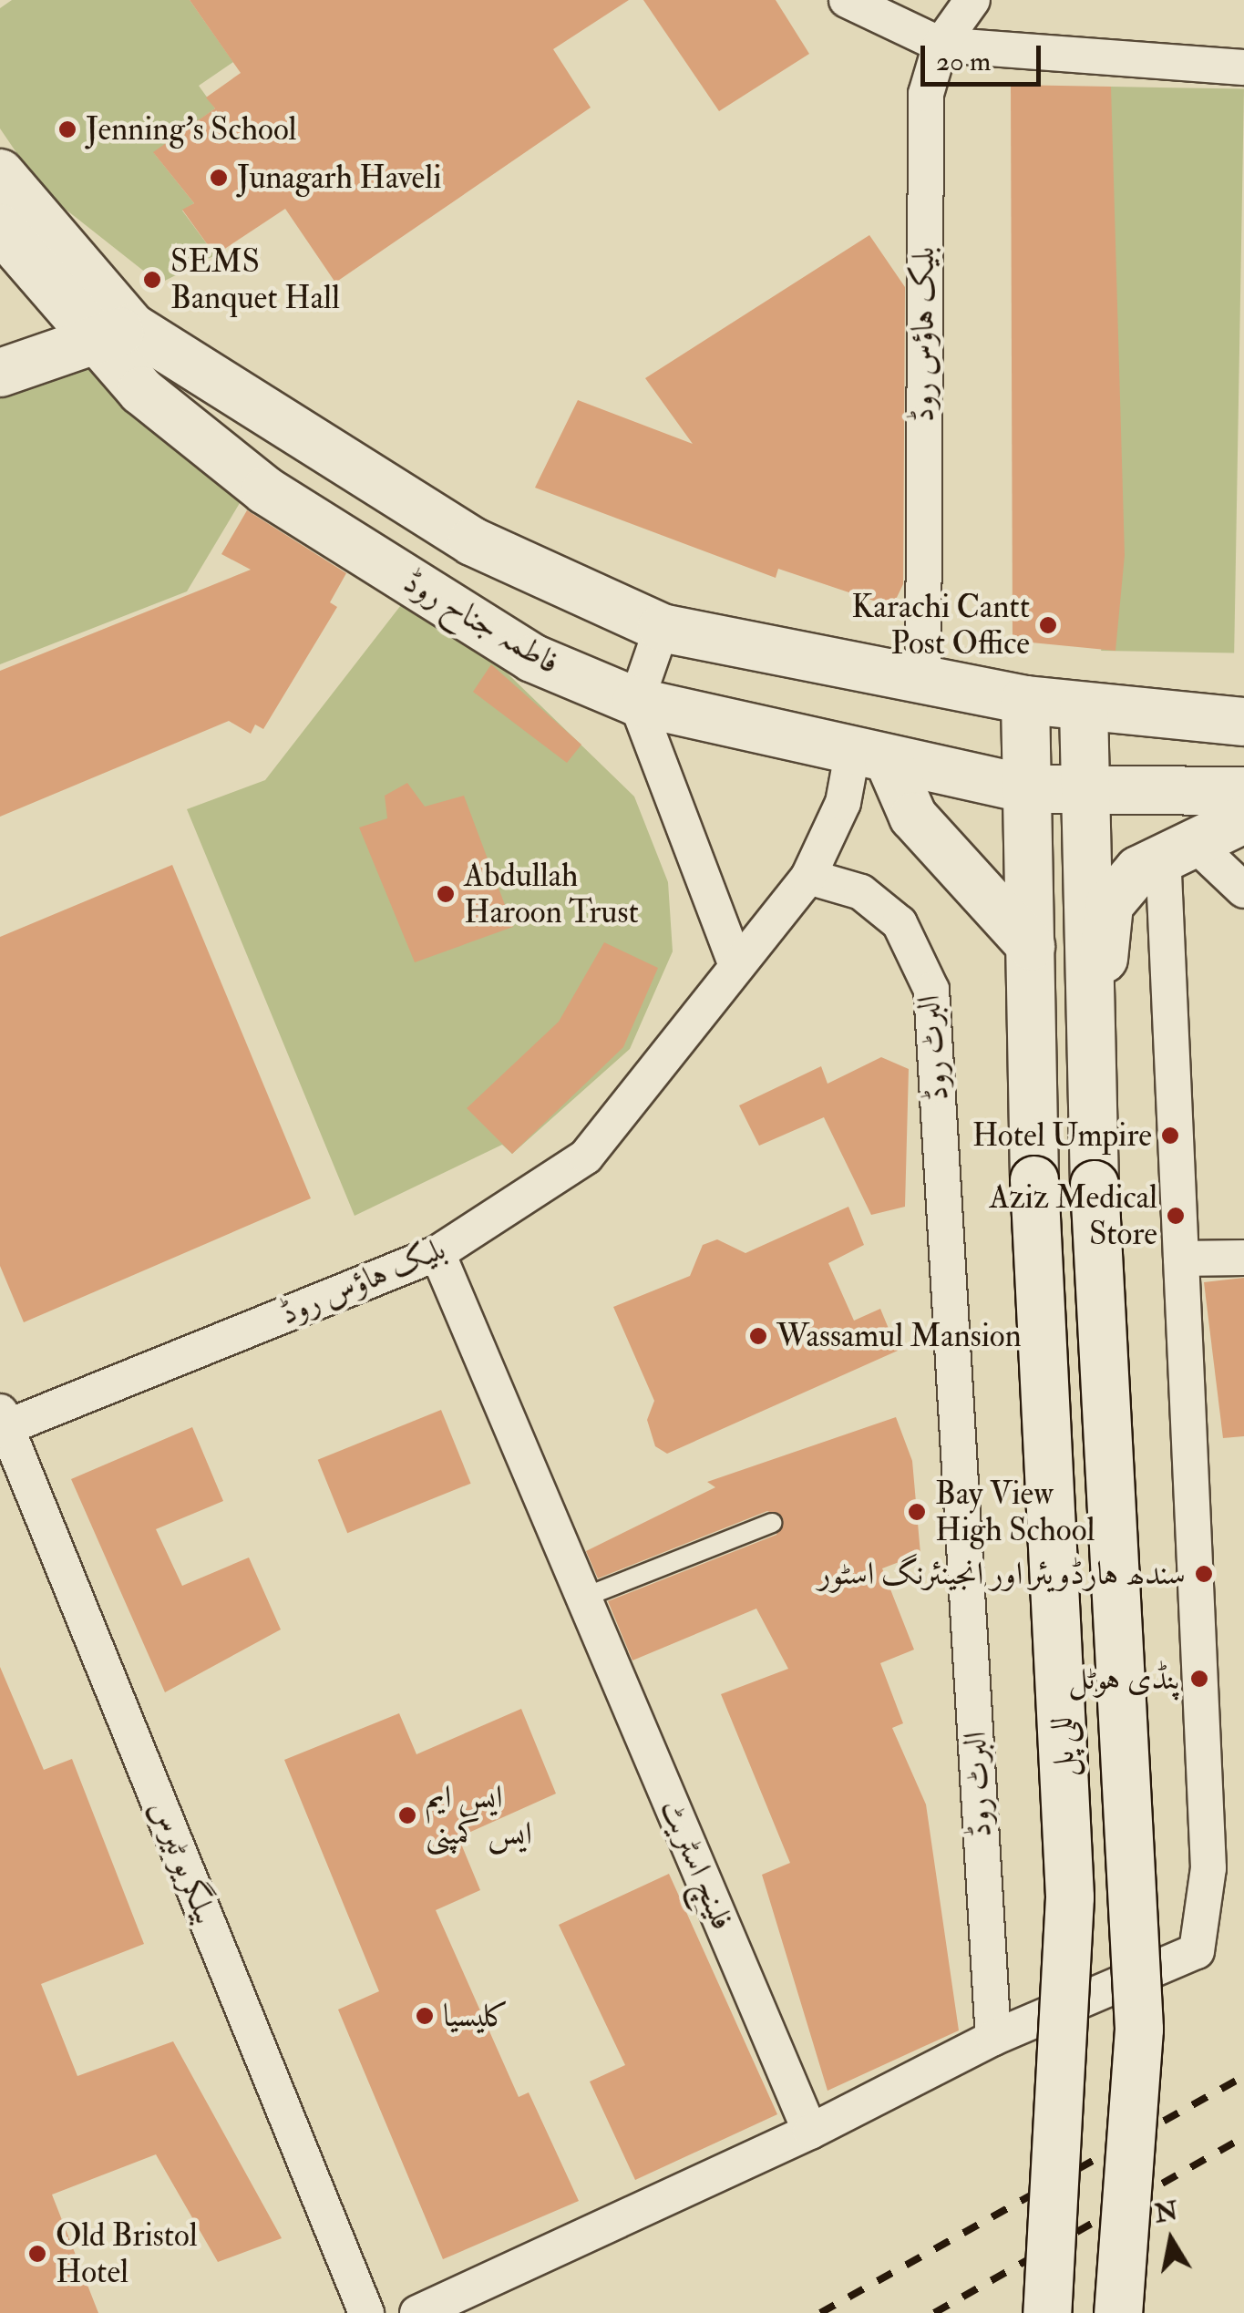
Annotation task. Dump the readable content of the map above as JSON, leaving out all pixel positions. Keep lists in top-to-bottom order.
{
  "streets": {
    "main road": ["فاطمہ جناح روڈ", "للی پل"],
    "street": [
      "بلیک ہاؤس روڈ",
      "البرٹ روڈ",
      "بیلگریو ٹیرس",
      "فلینچ اسٹریٹ"
    ]
  },
  "crossings": [
    ["بلیک ہاؤس روڈ", "فاطمہ جناح روڈ"],
    ["بلیک ہاؤس روڈ", "البرٹ روڈ"],
    ["بلیک ہاؤس روڈ", "بیلگریو ٹیرس"],
    ["بلیک ہاؤس روڈ", "فلینچ اسٹریٹ"],
    ["فاطمہ جناح روڈ", "للی پل"]
  ],
  "places": [
    "Jenning's School",
    "Junagarh Haveli",
    "SEMS Banquet Hall",
    "Karachi Cantt Post Office",
    "Abdullah Haroon Trust",
    "Hotel Umpire",
    "Aziz Medical Store",
    "Wassamul Mansion",
    "Bay View High School",
    "سندھ ہارڈویئر اور انجینئرنگ اسٹور",
    "پنڈی ہوٹل",
    "ایس ایم ایس کمپنی",
    "کلیسیا",
    "Old Bristol Hotel"
  ],
  "scale_bar": "20 m",
  "north": "top"
}
